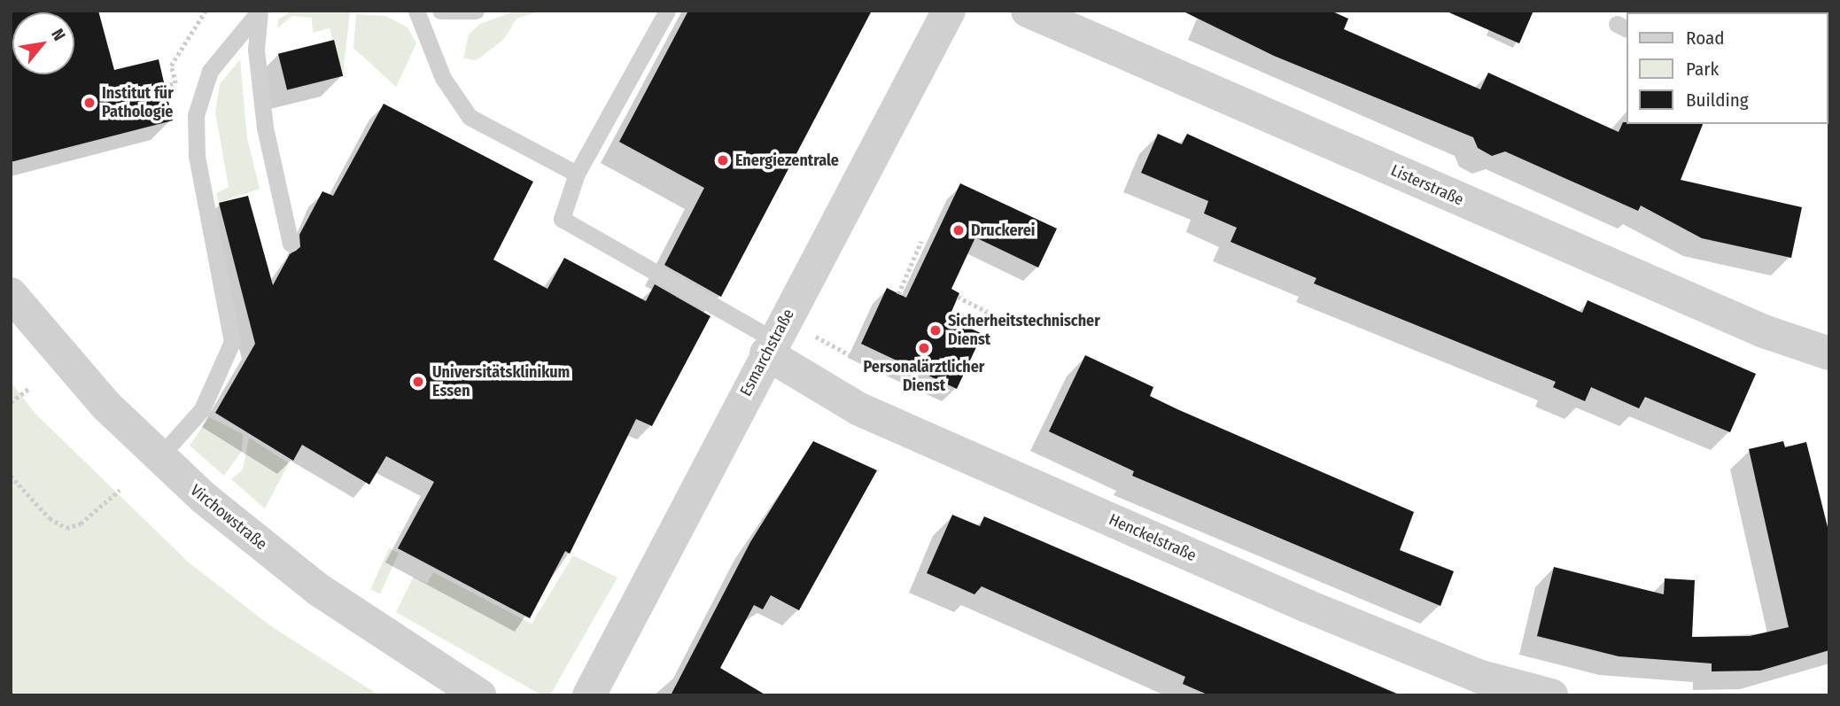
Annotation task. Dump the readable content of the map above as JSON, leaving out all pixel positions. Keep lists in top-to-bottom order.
{
  "streets": {
    "street": [
      "Listerstraße",
      "Esmarchstraße",
      "Virchowstraße",
      "Henckelstraße"
    ]
  },
  "crossings": [
    ["Esmarchstraße", "Henckelstraße"]
  ],
  "places": [
    "Institut für Pathologie",
    "Energiezentrale",
    "Druckerei",
    "Sicherheitstechnischer Dienst",
    "Personalärztlicher Dienst",
    "Universitätsklinikum Essen"
  ],
  "legend": ["Road", "Park", "Building"],
  "north": "top right"
}
